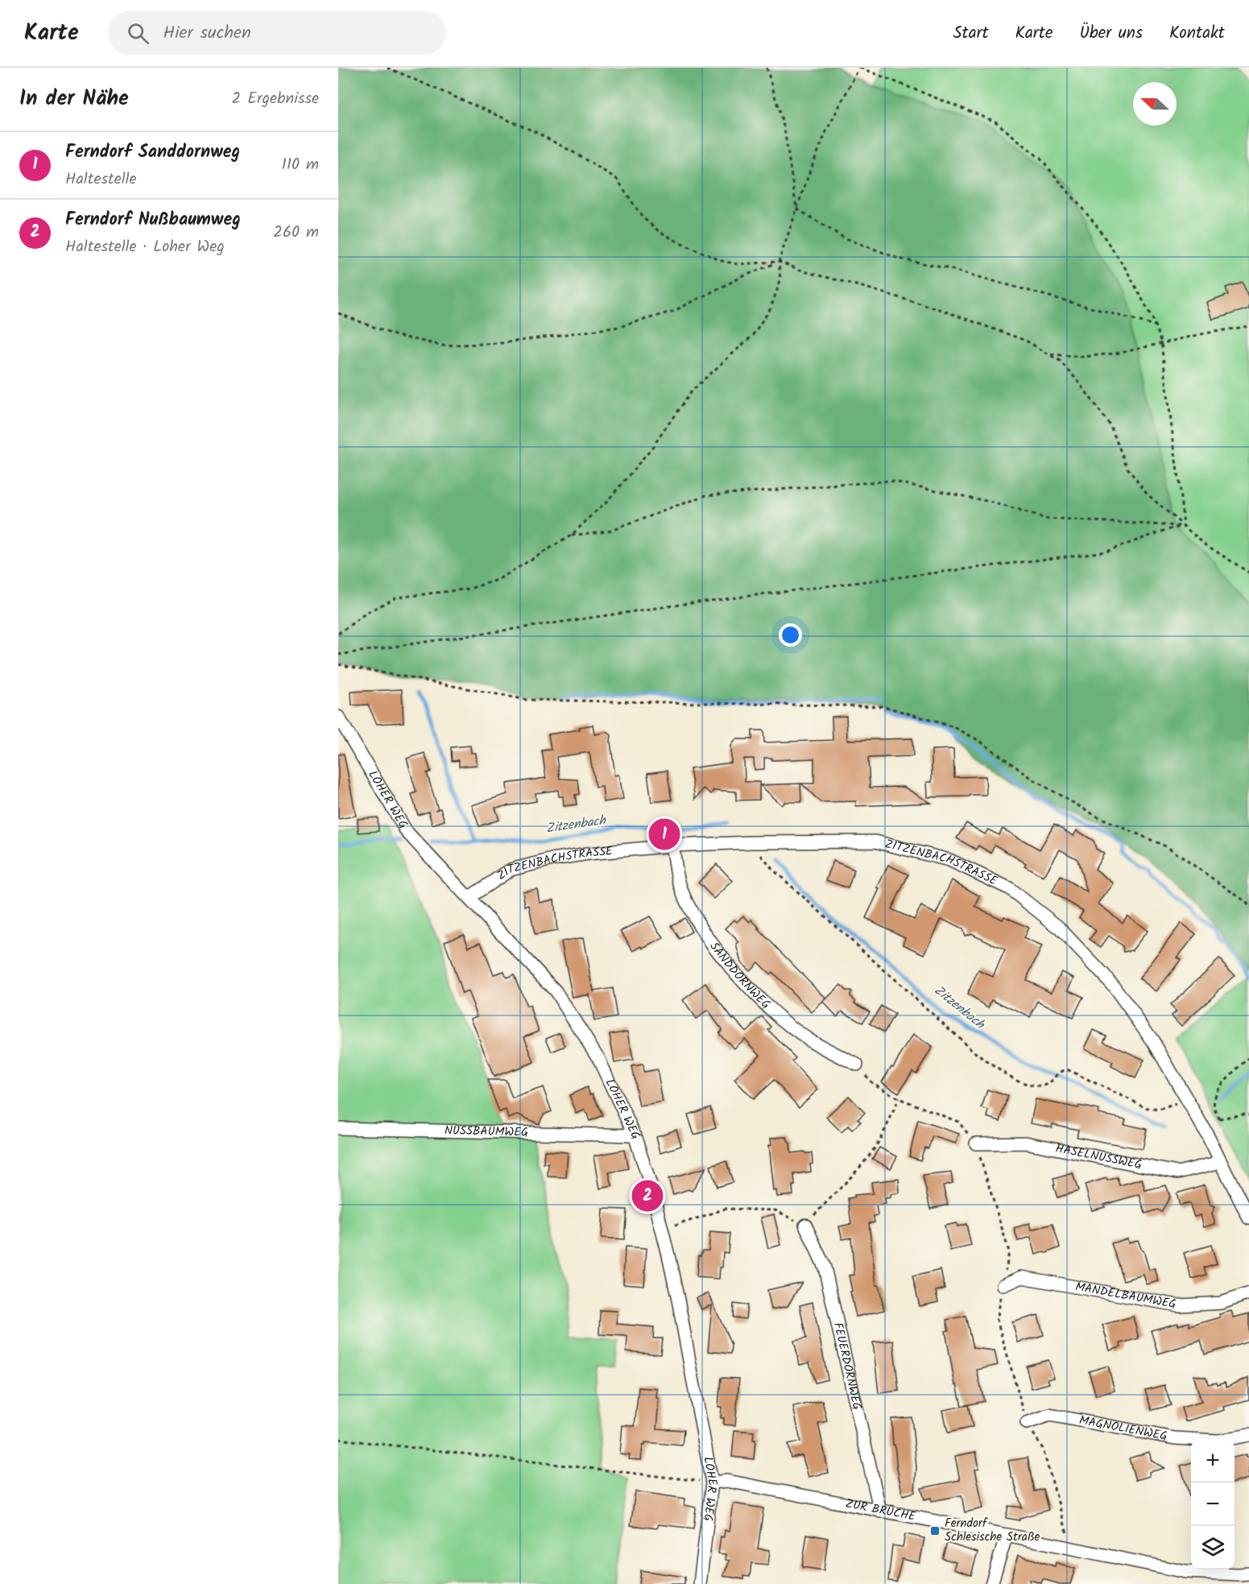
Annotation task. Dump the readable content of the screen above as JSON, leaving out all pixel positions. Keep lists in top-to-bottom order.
{
  "streets": {
    "street": [
      "LOHER WEG",
      "ZITZENBACHSTRASSE",
      "SANDDORNWEG",
      "NUSSBAUMWEG",
      "HASELNUSSWEG",
      "MANDELBAUMWEG",
      "FEUERDORNWEG",
      "MAGNOLIENWEG",
      "ZUR BRÜCHE"
    ]
  },
  "crossings": [
    ["LOHER WEG", "ZITZENBACHSTRASSE"],
    ["LOHER WEG", "NUSSBAUMWEG"],
    ["LOHER WEG", "ZUR BRÜCHE"],
    ["ZITZENBACHSTRASSE", "SANDDORNWEG"],
    ["ZITZENBACHSTRASSE", "HASELNUSSWEG"],
    ["FEUERDORNWEG", "ZUR BRÜCHE"]
  ],
  "water": ["Zitzenbach"],
  "places": {
    "transit": ["Ferndorf Schlesische Straße"]
  },
  "north": "left",
  "page": {
    "header": "Karte",
    "search": "Hier suchen",
    "nav": [
      "Start",
      "Karte",
      "Über uns",
      "Kontakt"
    ],
    "heading": ["In der Nähe", "2 Ergebnisse"],
    "list": [
      {
        "mark": "1",
        "name": "Ferndorf Sanddornweg",
        "note": "Haltestelle",
        "value": "110 m"
      },
      {
        "mark": "2",
        "name": "Ferndorf Nußbaumweg",
        "note": "Haltestelle · Loher Weg",
        "value": "260 m"
      }
    ],
    "pins": ["1", "2"],
    "map_buttons": ["+", "−"]
  }
}
